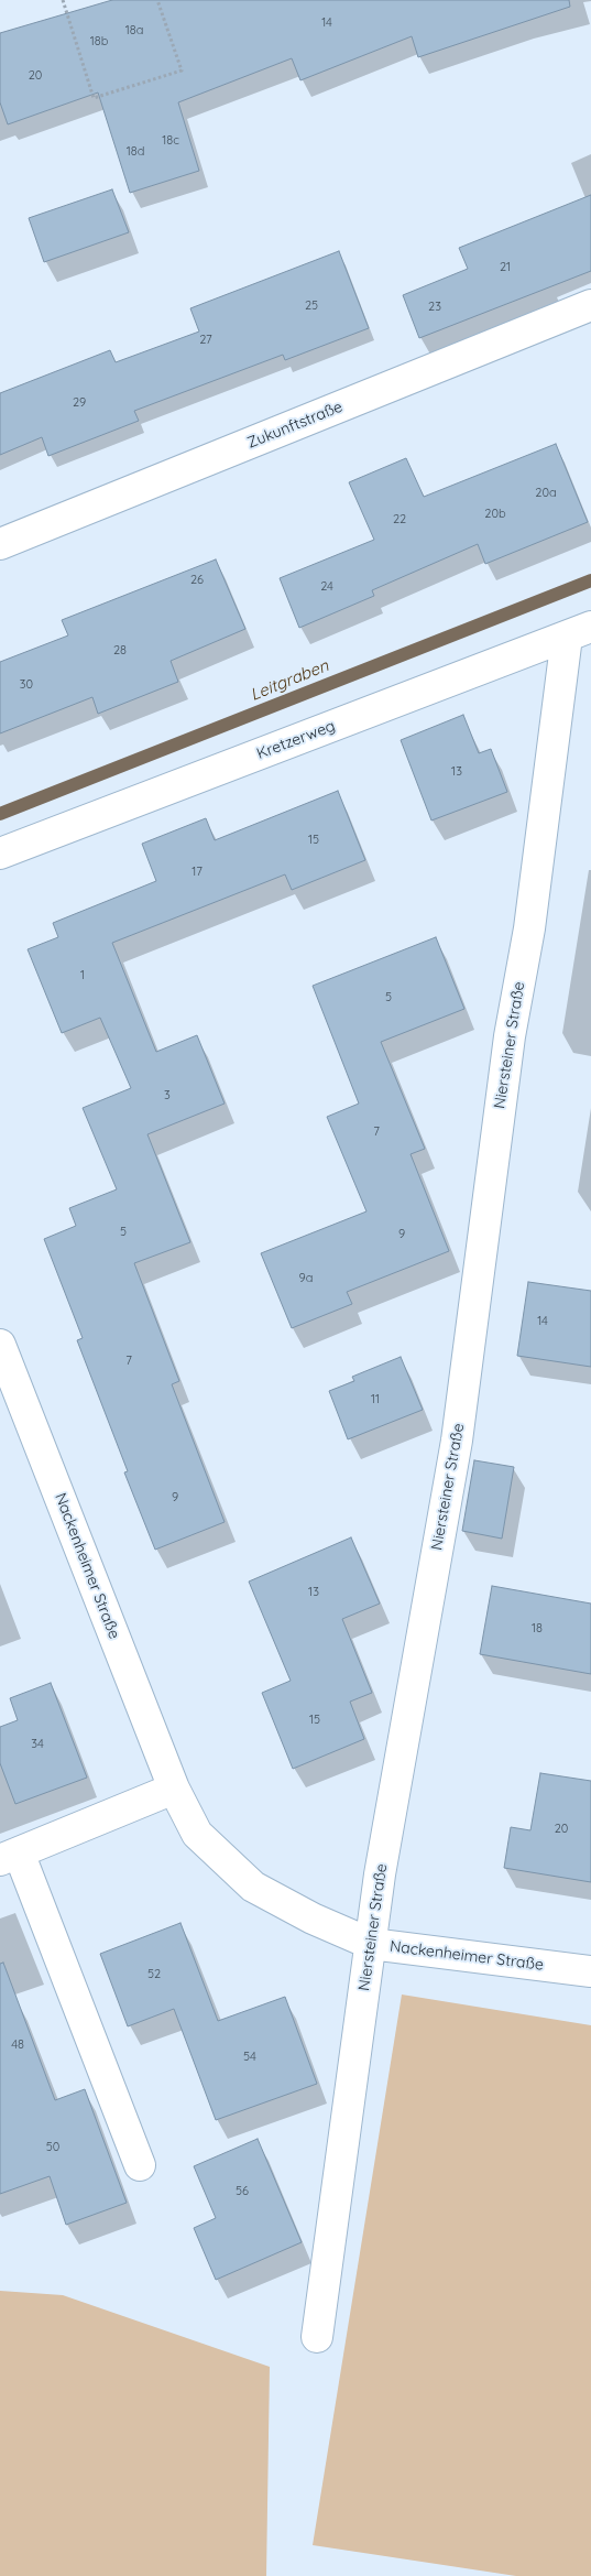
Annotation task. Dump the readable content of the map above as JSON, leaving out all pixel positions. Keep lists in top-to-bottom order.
{
  "streets": {
    "street": [
      "Zukunftstraße",
      "Kretzerweg",
      "Niersteiner Straße",
      "Nackenheimer Straße"
    ]
  },
  "crossings": [
    ["Kretzerweg", "Niersteiner Straße"],
    ["Niersteiner Straße", "Nackenheimer Straße"]
  ],
  "water": ["Leitgraben"],
  "house_numbers": [
    "14",
    "18a",
    "18b",
    "20",
    "18c",
    "18d",
    "21",
    "25",
    "23",
    "27",
    "29",
    "20a",
    "20b",
    "22",
    "26",
    "24",
    "28",
    "30",
    "13",
    "15",
    "17",
    "1",
    "5",
    "3",
    "7",
    "5",
    "9",
    "9a",
    "14",
    "7",
    "11",
    "9",
    "13",
    "18",
    "15",
    "34",
    "20",
    "52",
    "48",
    "54",
    "50",
    "56"
  ]
}
